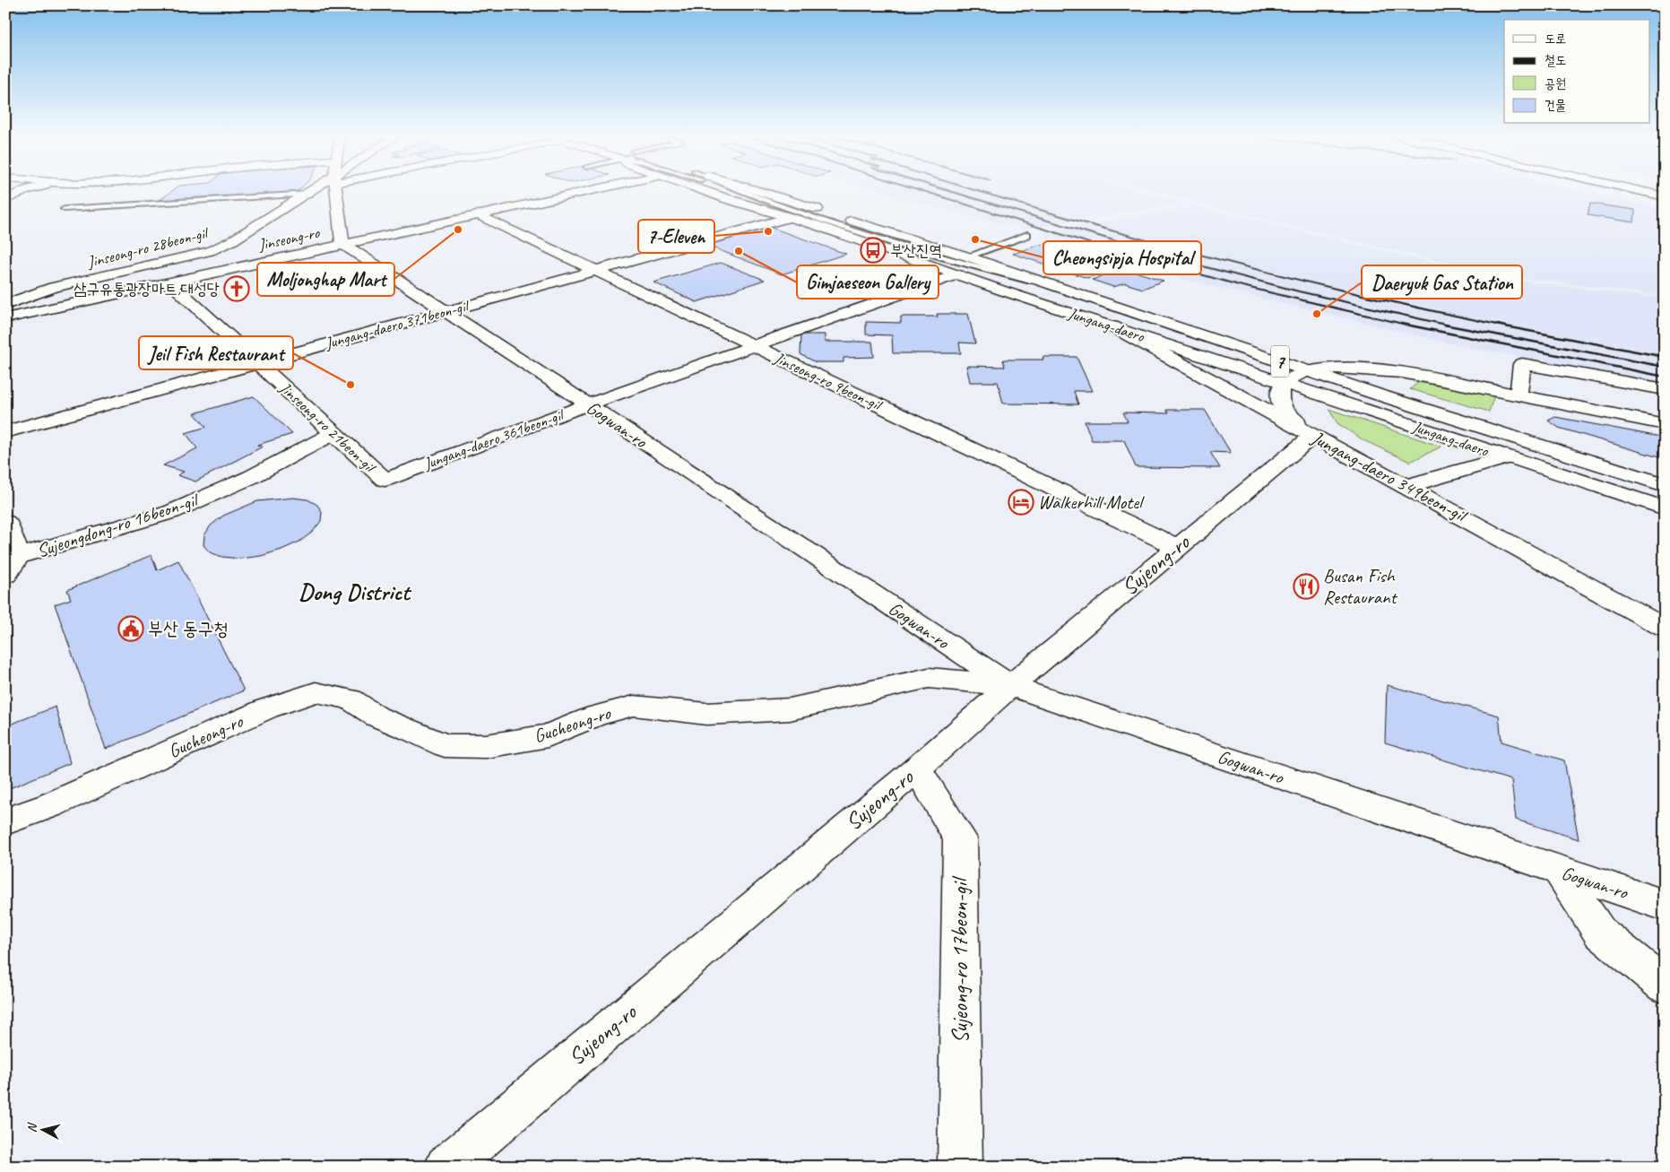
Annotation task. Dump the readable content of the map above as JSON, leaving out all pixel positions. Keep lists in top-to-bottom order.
{
  "streets": {
    "main road": [
      "Jinseong-ro",
      "Jinseong-ro 28beon-gil",
      "Jungang-daero 371beon-gil",
      "Jungang-daero",
      "7",
      "Jinseong-ro 9beon-gil",
      "Gogwan-ro",
      "Jinseong-ro 21beon-gil",
      "Jungang-daero 361beon-gil",
      "Jungang-daero 349beon-gil",
      "Sujeongdong-ro 16beon-gil",
      "Sujeong-ro",
      "Gucheong-ro",
      "Sujeong-ro 17beon-gil"
    ]
  },
  "crossings": [
    ["Jinseong-ro", "Jinseong-ro 9beon-gil"],
    ["Jinseong-ro", "Gogwan-ro"],
    ["Jinseong-ro", "Jinseong-ro 21beon-gil"],
    ["Jungang-daero 371beon-gil", "Jungang-daero"],
    ["Jungang-daero 371beon-gil", "Jinseong-ro 9beon-gil"],
    ["Jungang-daero 371beon-gil", "Gogwan-ro"],
    ["Jungang-daero 371beon-gil", "Jinseong-ro 21beon-gil"],
    ["Jungang-daero", "Jungang-daero 361beon-gil"],
    ["Jungang-daero", "Jungang-daero 349beon-gil"],
    ["Jinseong-ro 9beon-gil", "Jungang-daero 361beon-gil"],
    ["Jinseong-ro 9beon-gil", "Sujeong-ro"],
    ["Gogwan-ro", "Jungang-daero 361beon-gil"],
    ["Gogwan-ro", "Sujeong-ro"],
    ["Gogwan-ro", "Gucheong-ro"],
    ["Jinseong-ro 21beon-gil", "Jungang-daero 361beon-gil"],
    ["Jinseong-ro 21beon-gil", "Sujeongdong-ro 16beon-gil"],
    ["Jungang-daero 349beon-gil", "Sujeong-ro"],
    ["Sujeong-ro", "Gucheong-ro"],
    ["Sujeong-ro", "Sujeong-ro 17beon-gil"]
  ],
  "districts": ["Dong District"],
  "places": {
    "other": [
      "Moljonghap Mart",
      "7-Eleven",
      "Cheongsipja Hospital",
      "Gimjaeseon Gallery",
      "Daeryuk Gas Station",
      "Jeil Fish Restaurant"
    ],
    "bus stop": ["부산진역"],
    "church": ["삼구유통광장마트;대성당"],
    "hotel": ["Walkerhill Motel"],
    "restaurant": ["Busan Fish Restaurant"],
    "public building": ["부산 동구청"]
  },
  "legend": [
    "도로",
    "철도",
    "공원",
    "건물"
  ],
  "north": "left"
}
